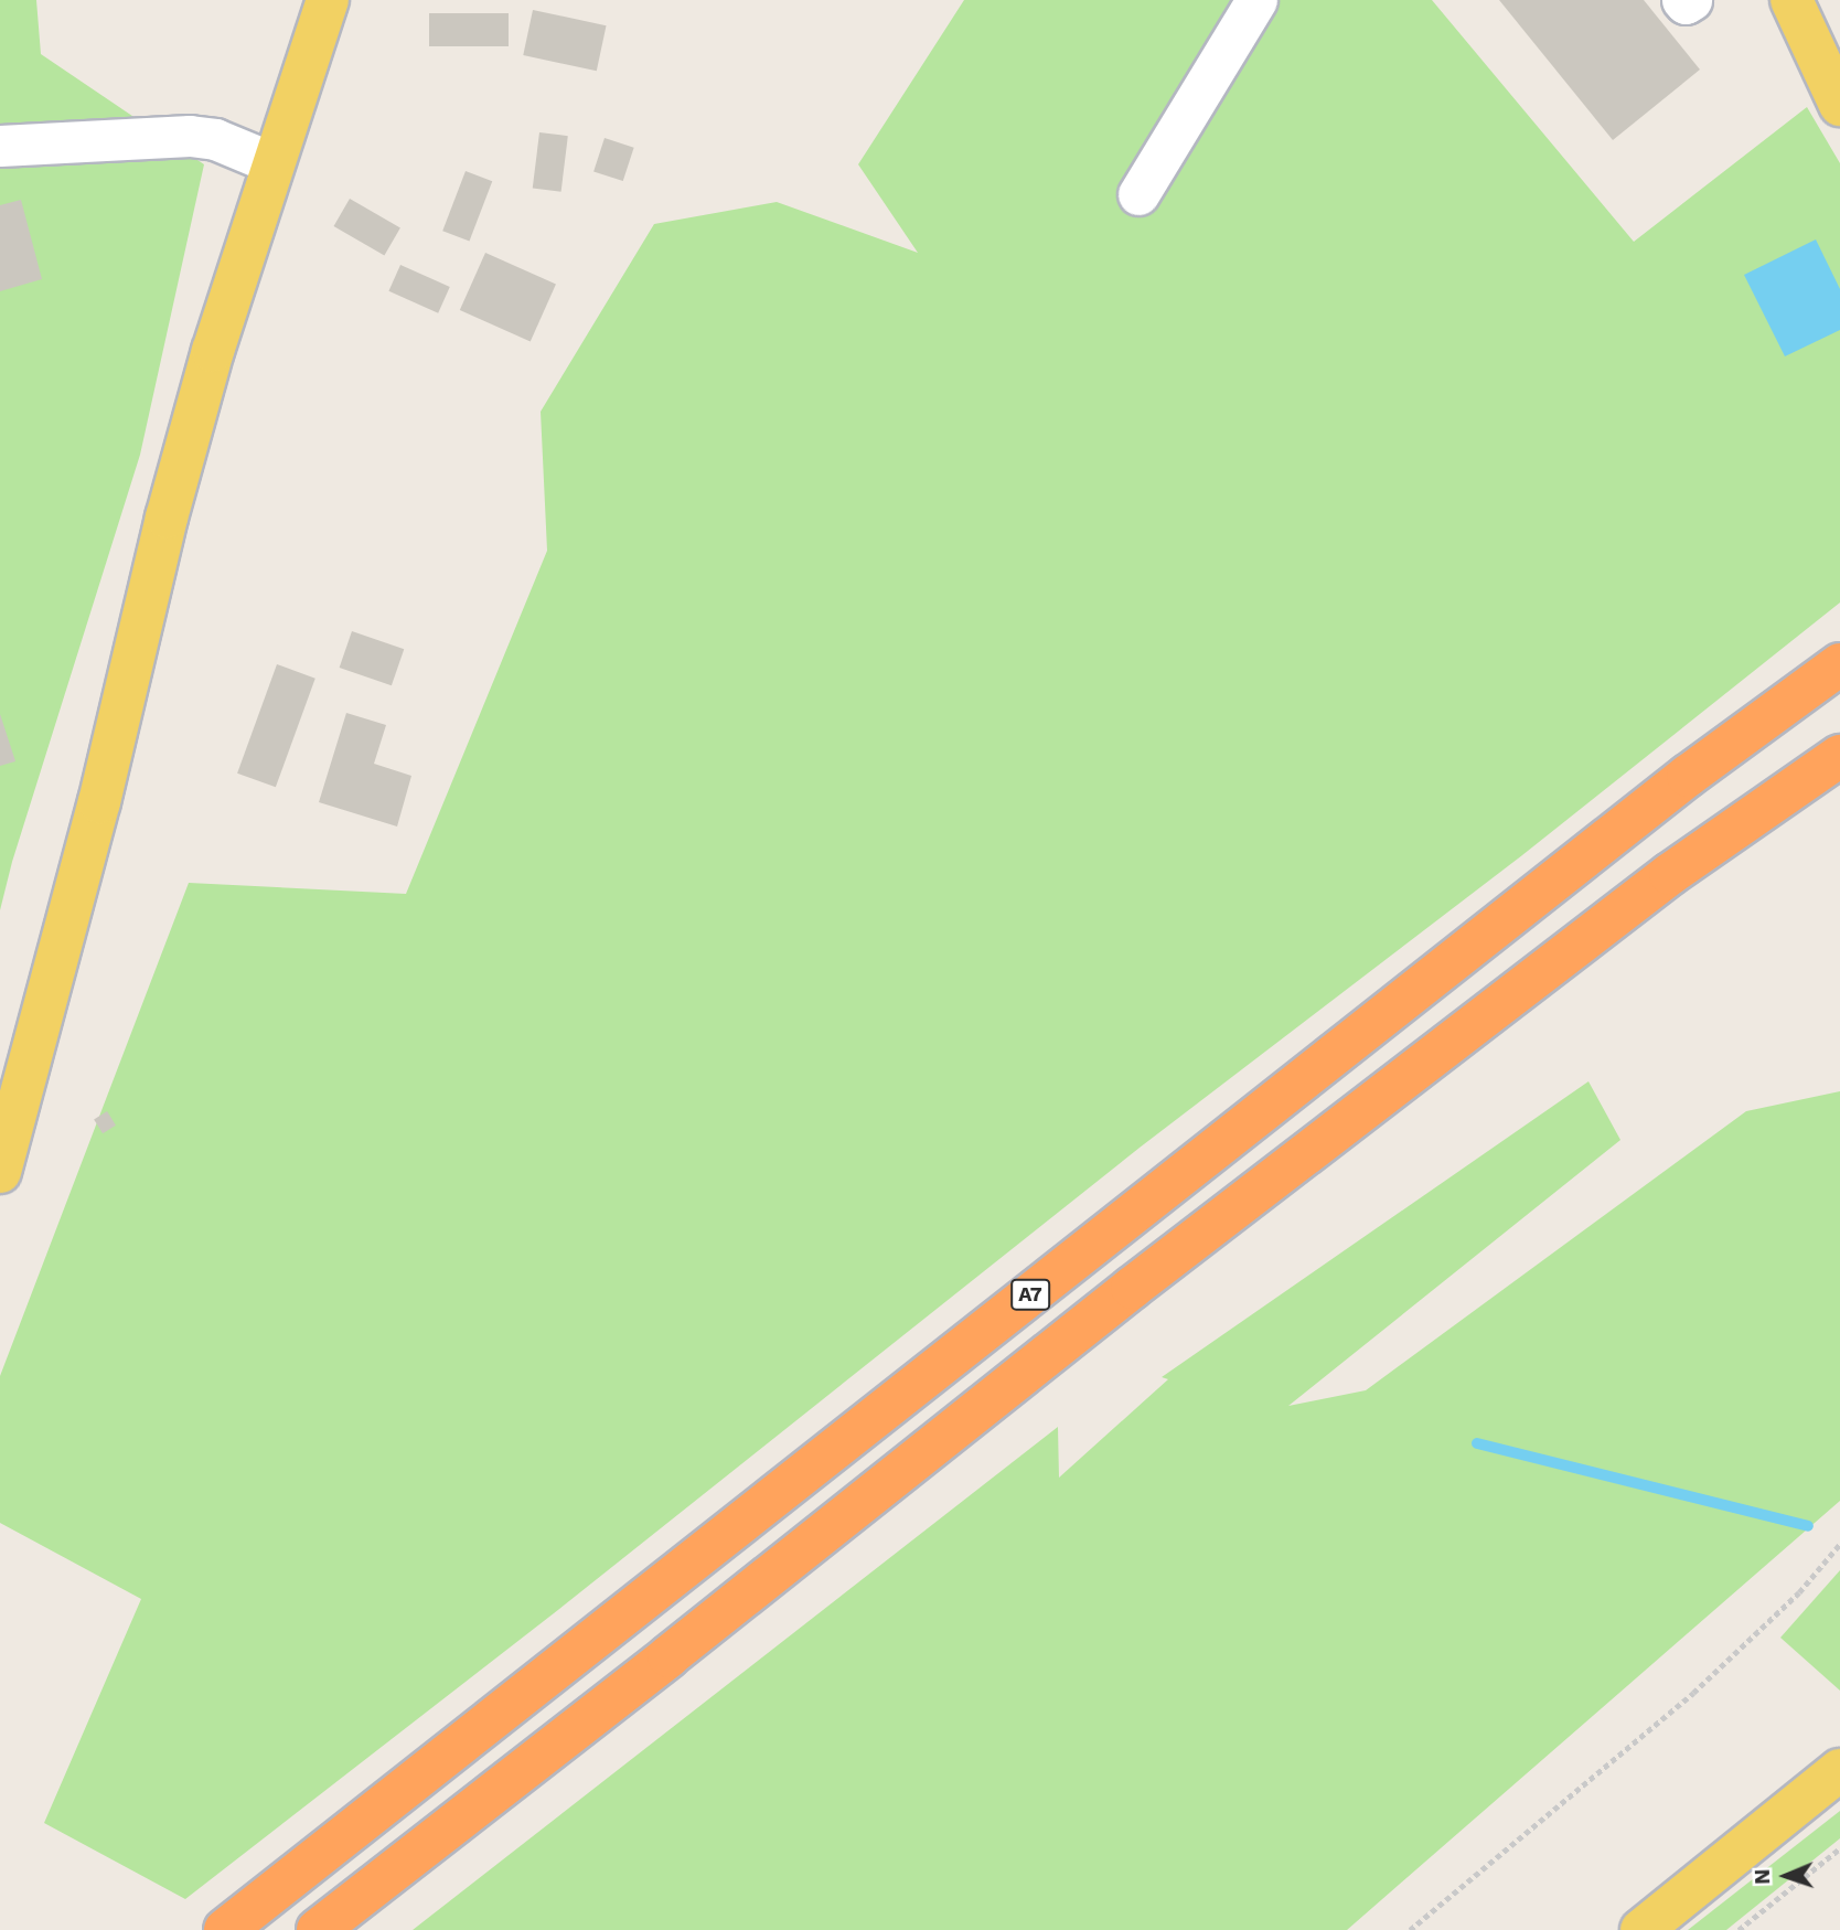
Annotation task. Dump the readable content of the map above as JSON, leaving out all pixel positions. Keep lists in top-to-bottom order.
{
  "streets": {
    "highway": ["A7"]
  },
  "north": "left"
}
